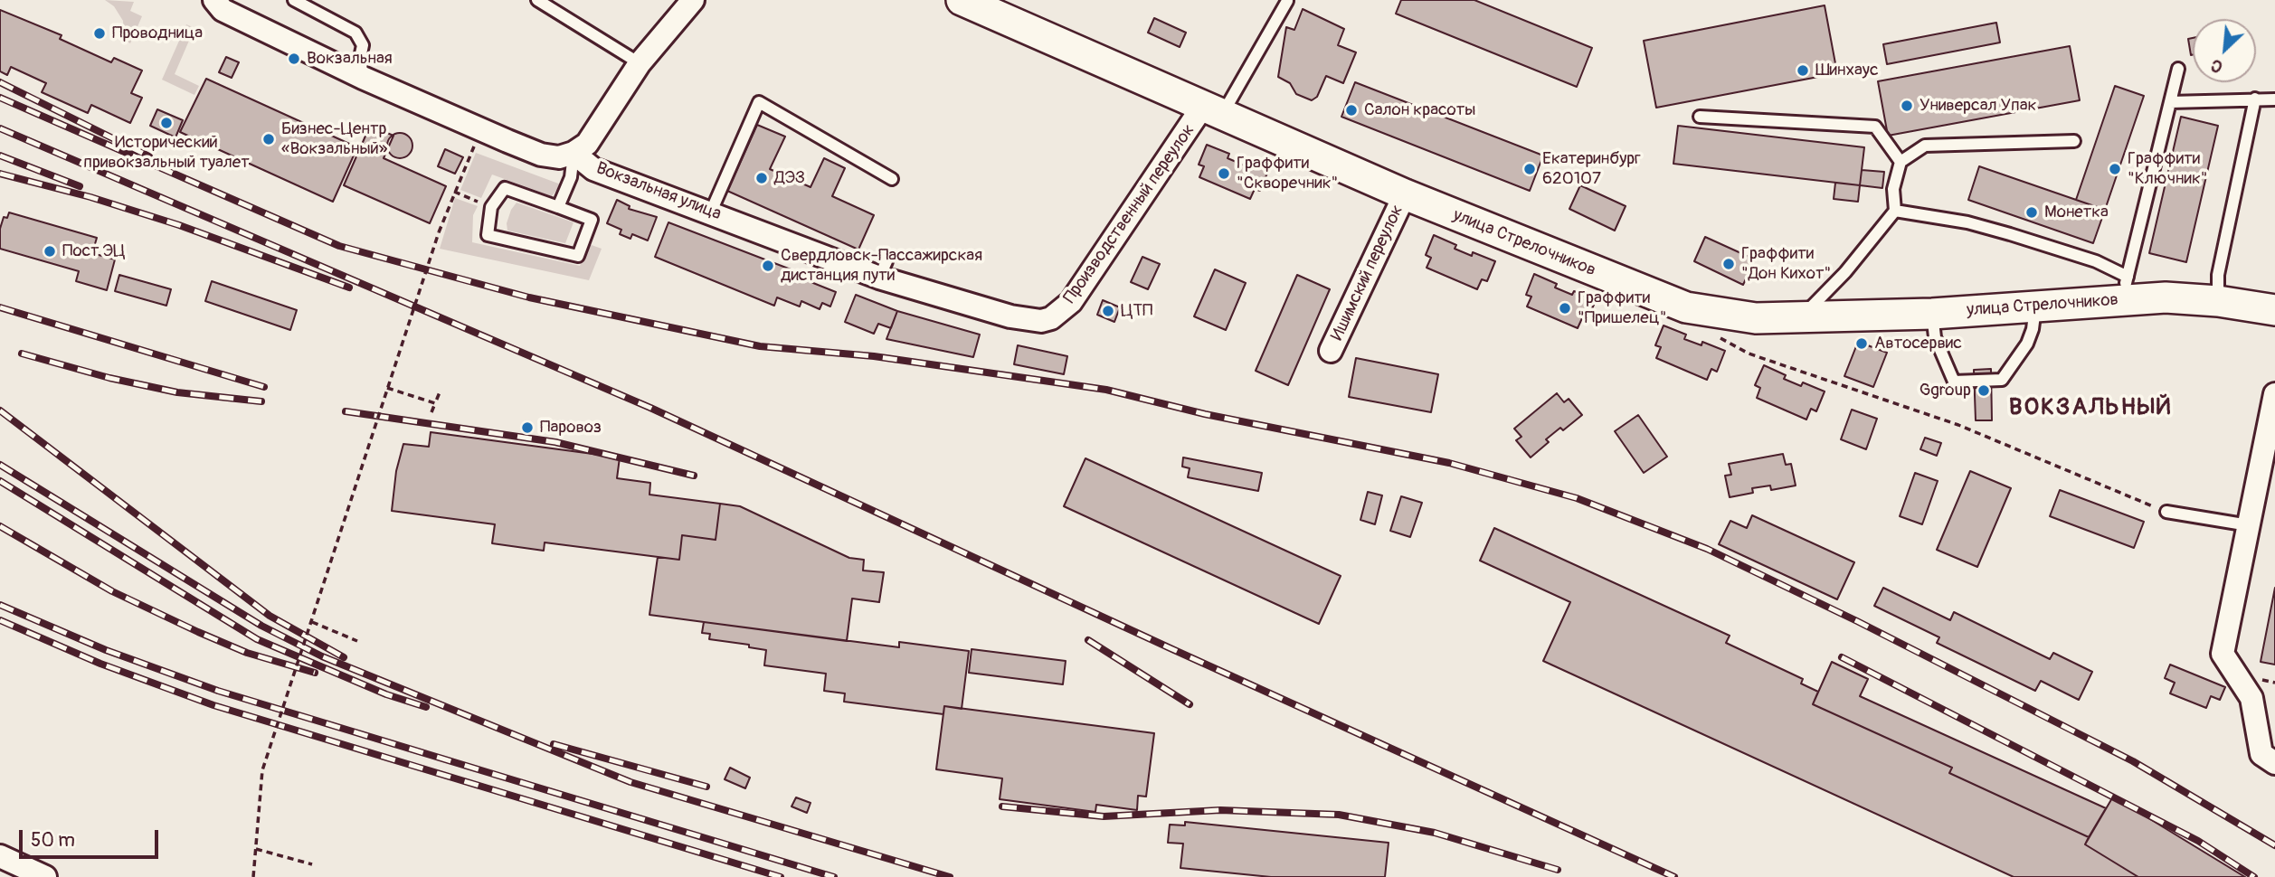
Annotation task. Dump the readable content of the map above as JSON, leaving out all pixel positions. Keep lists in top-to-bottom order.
{
  "streets": {
    "main road": ["улица Стрелочников"],
    "street": ["Вокзальная улица", "Производственный переулок", "Ишимский переулок"]
  },
  "crossings": [
    ["Вокзальная улица", "Производственный переулок"],
    ["Производственный переулок", "улица Стрелочников"],
    ["улица Стрелочников", "Ишимский переулок"]
  ],
  "districts": ["ВОКЗАЛЬНЫЙ"],
  "places": [
    "Проводница",
    "Вокзальная",
    "Шинхаус",
    "Универсал Упак",
    "Салон красоты",
    "Исторический привокзальный туалет",
    "Бизнес-Центр «Вокзальный»",
    "Екатеринбург 620107",
    "Граффити \"Ключник\"",
    "Граффити \"Скворечник\"",
    "ДЭЗ",
    "Монетка",
    "Пост ЭЦ",
    "Граффити \"Дон Кихот\"",
    "Свердловск-Пассажирская дистанция пути",
    "Граффити \"Пришелец\"",
    "ЦТП",
    "Автосервис",
    "Ggroup",
    "Паровоз"
  ],
  "scale_bar": "50 m",
  "north": "bottom left"
}
